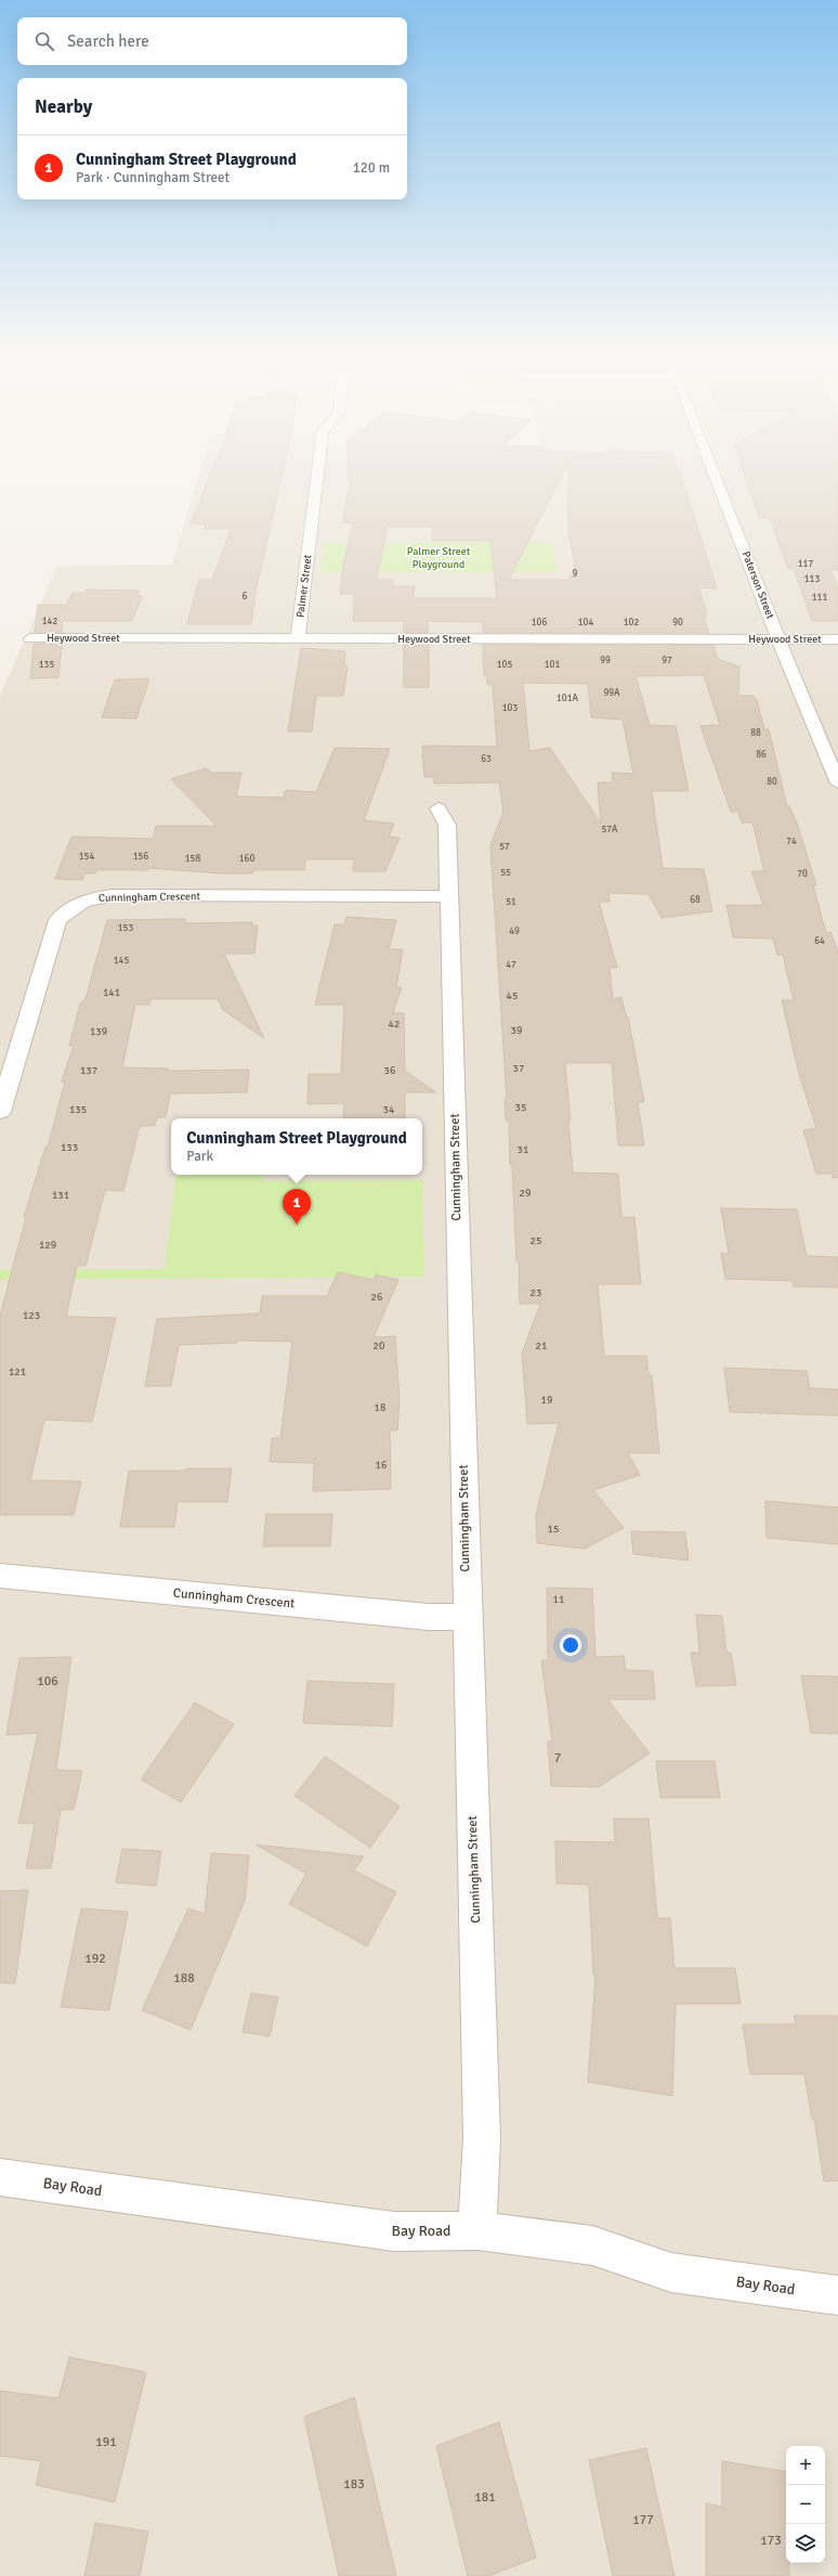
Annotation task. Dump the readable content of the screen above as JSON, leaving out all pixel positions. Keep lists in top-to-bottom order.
{
  "streets": {
    "street": [
      "Paterson Street",
      "Palmer Street",
      "Heywood Street",
      "Cunningham Crescent",
      "Cunningham Street",
      "Bay Road"
    ]
  },
  "crossings": [
    ["Paterson Street", "Heywood Street"],
    ["Palmer Street", "Heywood Street"],
    ["Cunningham Crescent", "Cunningham Street"],
    ["Cunningham Street", "Bay Road"]
  ],
  "parks": ["Palmer Street Playground"],
  "house_numbers": [
    "117",
    "9",
    "113",
    "6",
    "111",
    "142",
    "106",
    "104",
    "102",
    "90",
    "99",
    "97",
    "135",
    "105",
    "101",
    "99A",
    "101A",
    "103",
    "88",
    "86",
    "63",
    "80",
    "57A",
    "74",
    "57",
    "154",
    "156",
    "158",
    "160",
    "55",
    "70",
    "68",
    "51",
    "153",
    "49",
    "64",
    "145",
    "47",
    "141",
    "45",
    "42",
    "39",
    "139",
    "37",
    "137",
    "36",
    "35",
    "135",
    "34",
    "133",
    "31",
    "29",
    "131",
    "25",
    "129",
    "23",
    "26",
    "123",
    "20",
    "21",
    "121",
    "19",
    "18",
    "16",
    "15",
    "11",
    "106",
    "7",
    "192",
    "188",
    "191",
    "183",
    "181",
    "177",
    "173"
  ],
  "page": {
    "search": "Search here",
    "heading": "Nearby",
    "list": [
      {
        "mark": "1",
        "name": "Cunningham Street Playground",
        "note": "Park · Cunningham Street",
        "value": "120 m"
      }
    ],
    "popup": ["Cunningham Street Playground", "Park"],
    "pins": "1",
    "map_buttons": ["+", "−"]
  }
}
